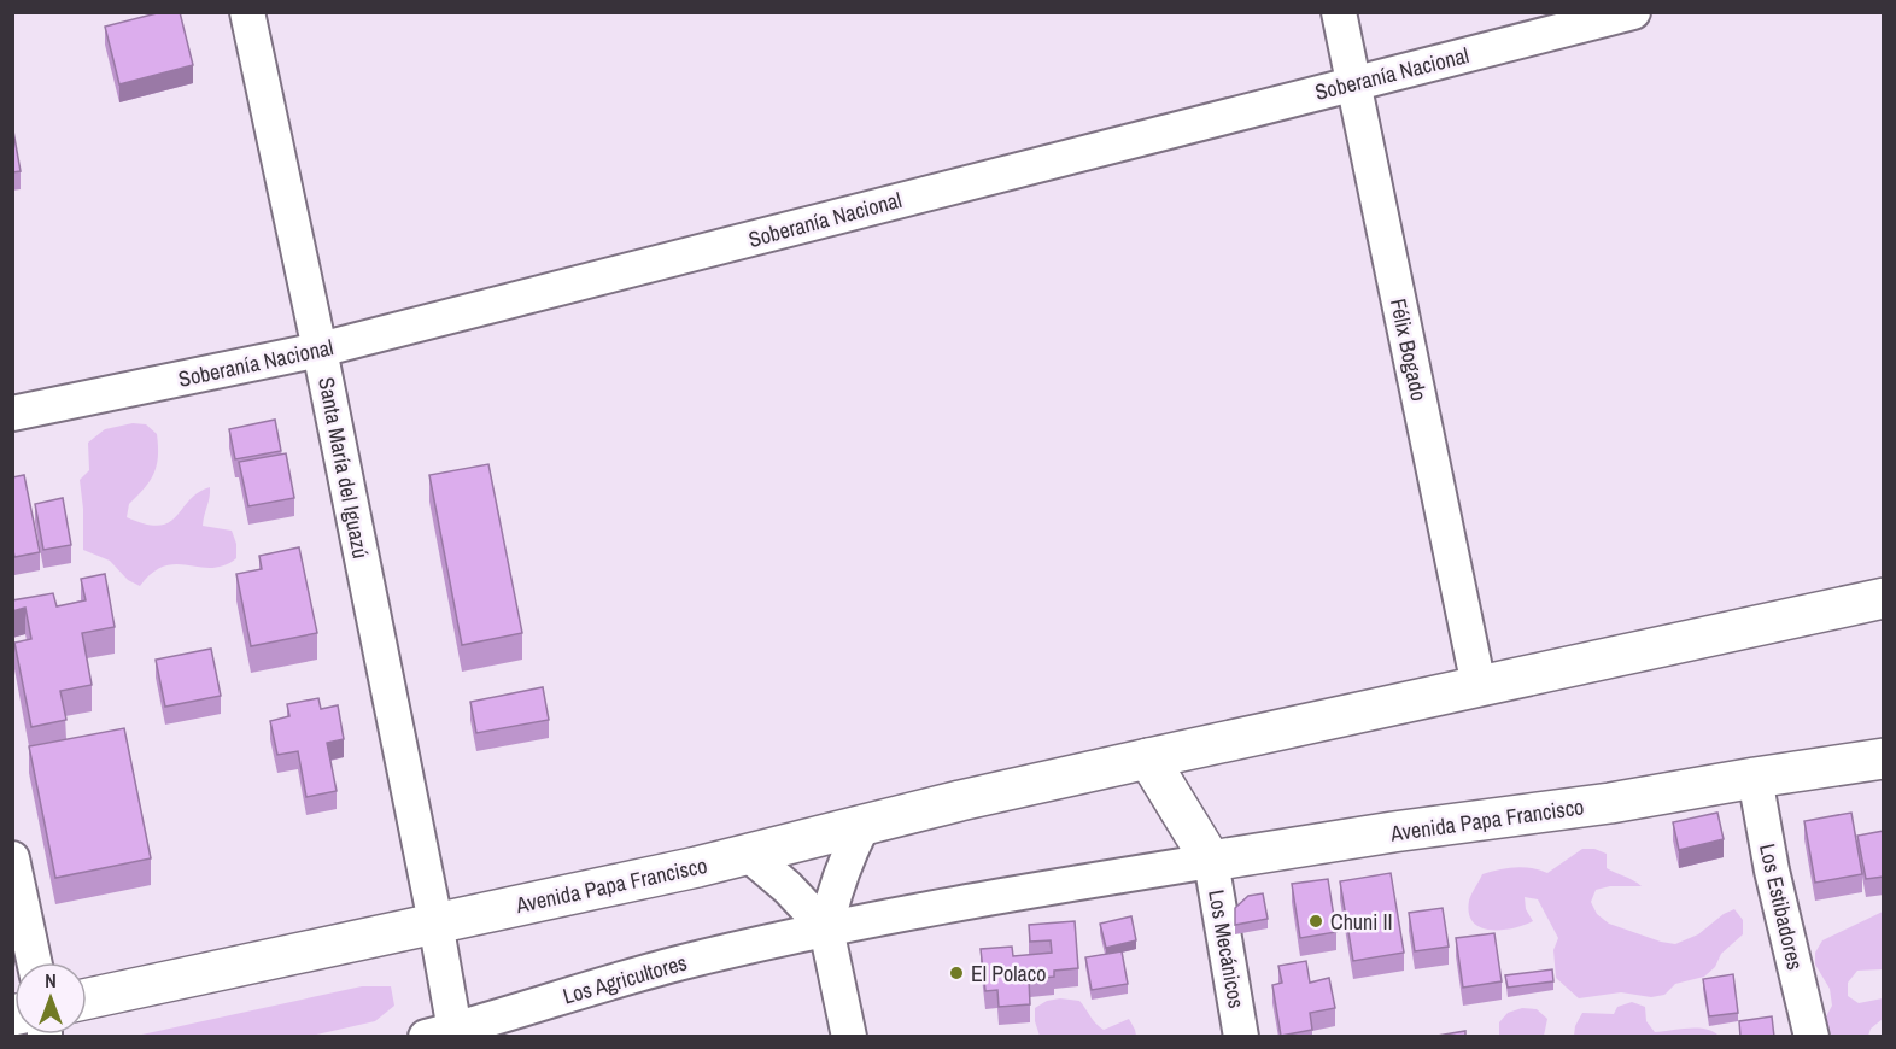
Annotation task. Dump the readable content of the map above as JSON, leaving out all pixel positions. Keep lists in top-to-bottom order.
{
  "streets": {
    "main road": ["Avenida Papa Francisco"],
    "street": [
      "Soberanía Nacional",
      "Félix Bogado",
      "Santa María del Iguazú",
      "Los Estibadores",
      "Los Mecánicos",
      "Los Agricultores"
    ]
  },
  "crossings": [
    ["Soberanía Nacional", "Félix Bogado"],
    ["Soberanía Nacional", "Santa María del Iguazú"],
    ["Félix Bogado", "Avenida Papa Francisco"],
    ["Santa María del Iguazú", "Avenida Papa Francisco"],
    ["Santa María del Iguazú", "Los Agricultores"],
    ["Avenida Papa Francisco", "Los Estibadores"],
    ["Avenida Papa Francisco", "Los Mecánicos"],
    ["Avenida Papa Francisco", "Los Agricultores"],
    ["Los Mecánicos", "Los Agricultores"]
  ],
  "places": ["Chuni II", "El Polaco"],
  "north": "top"
}
